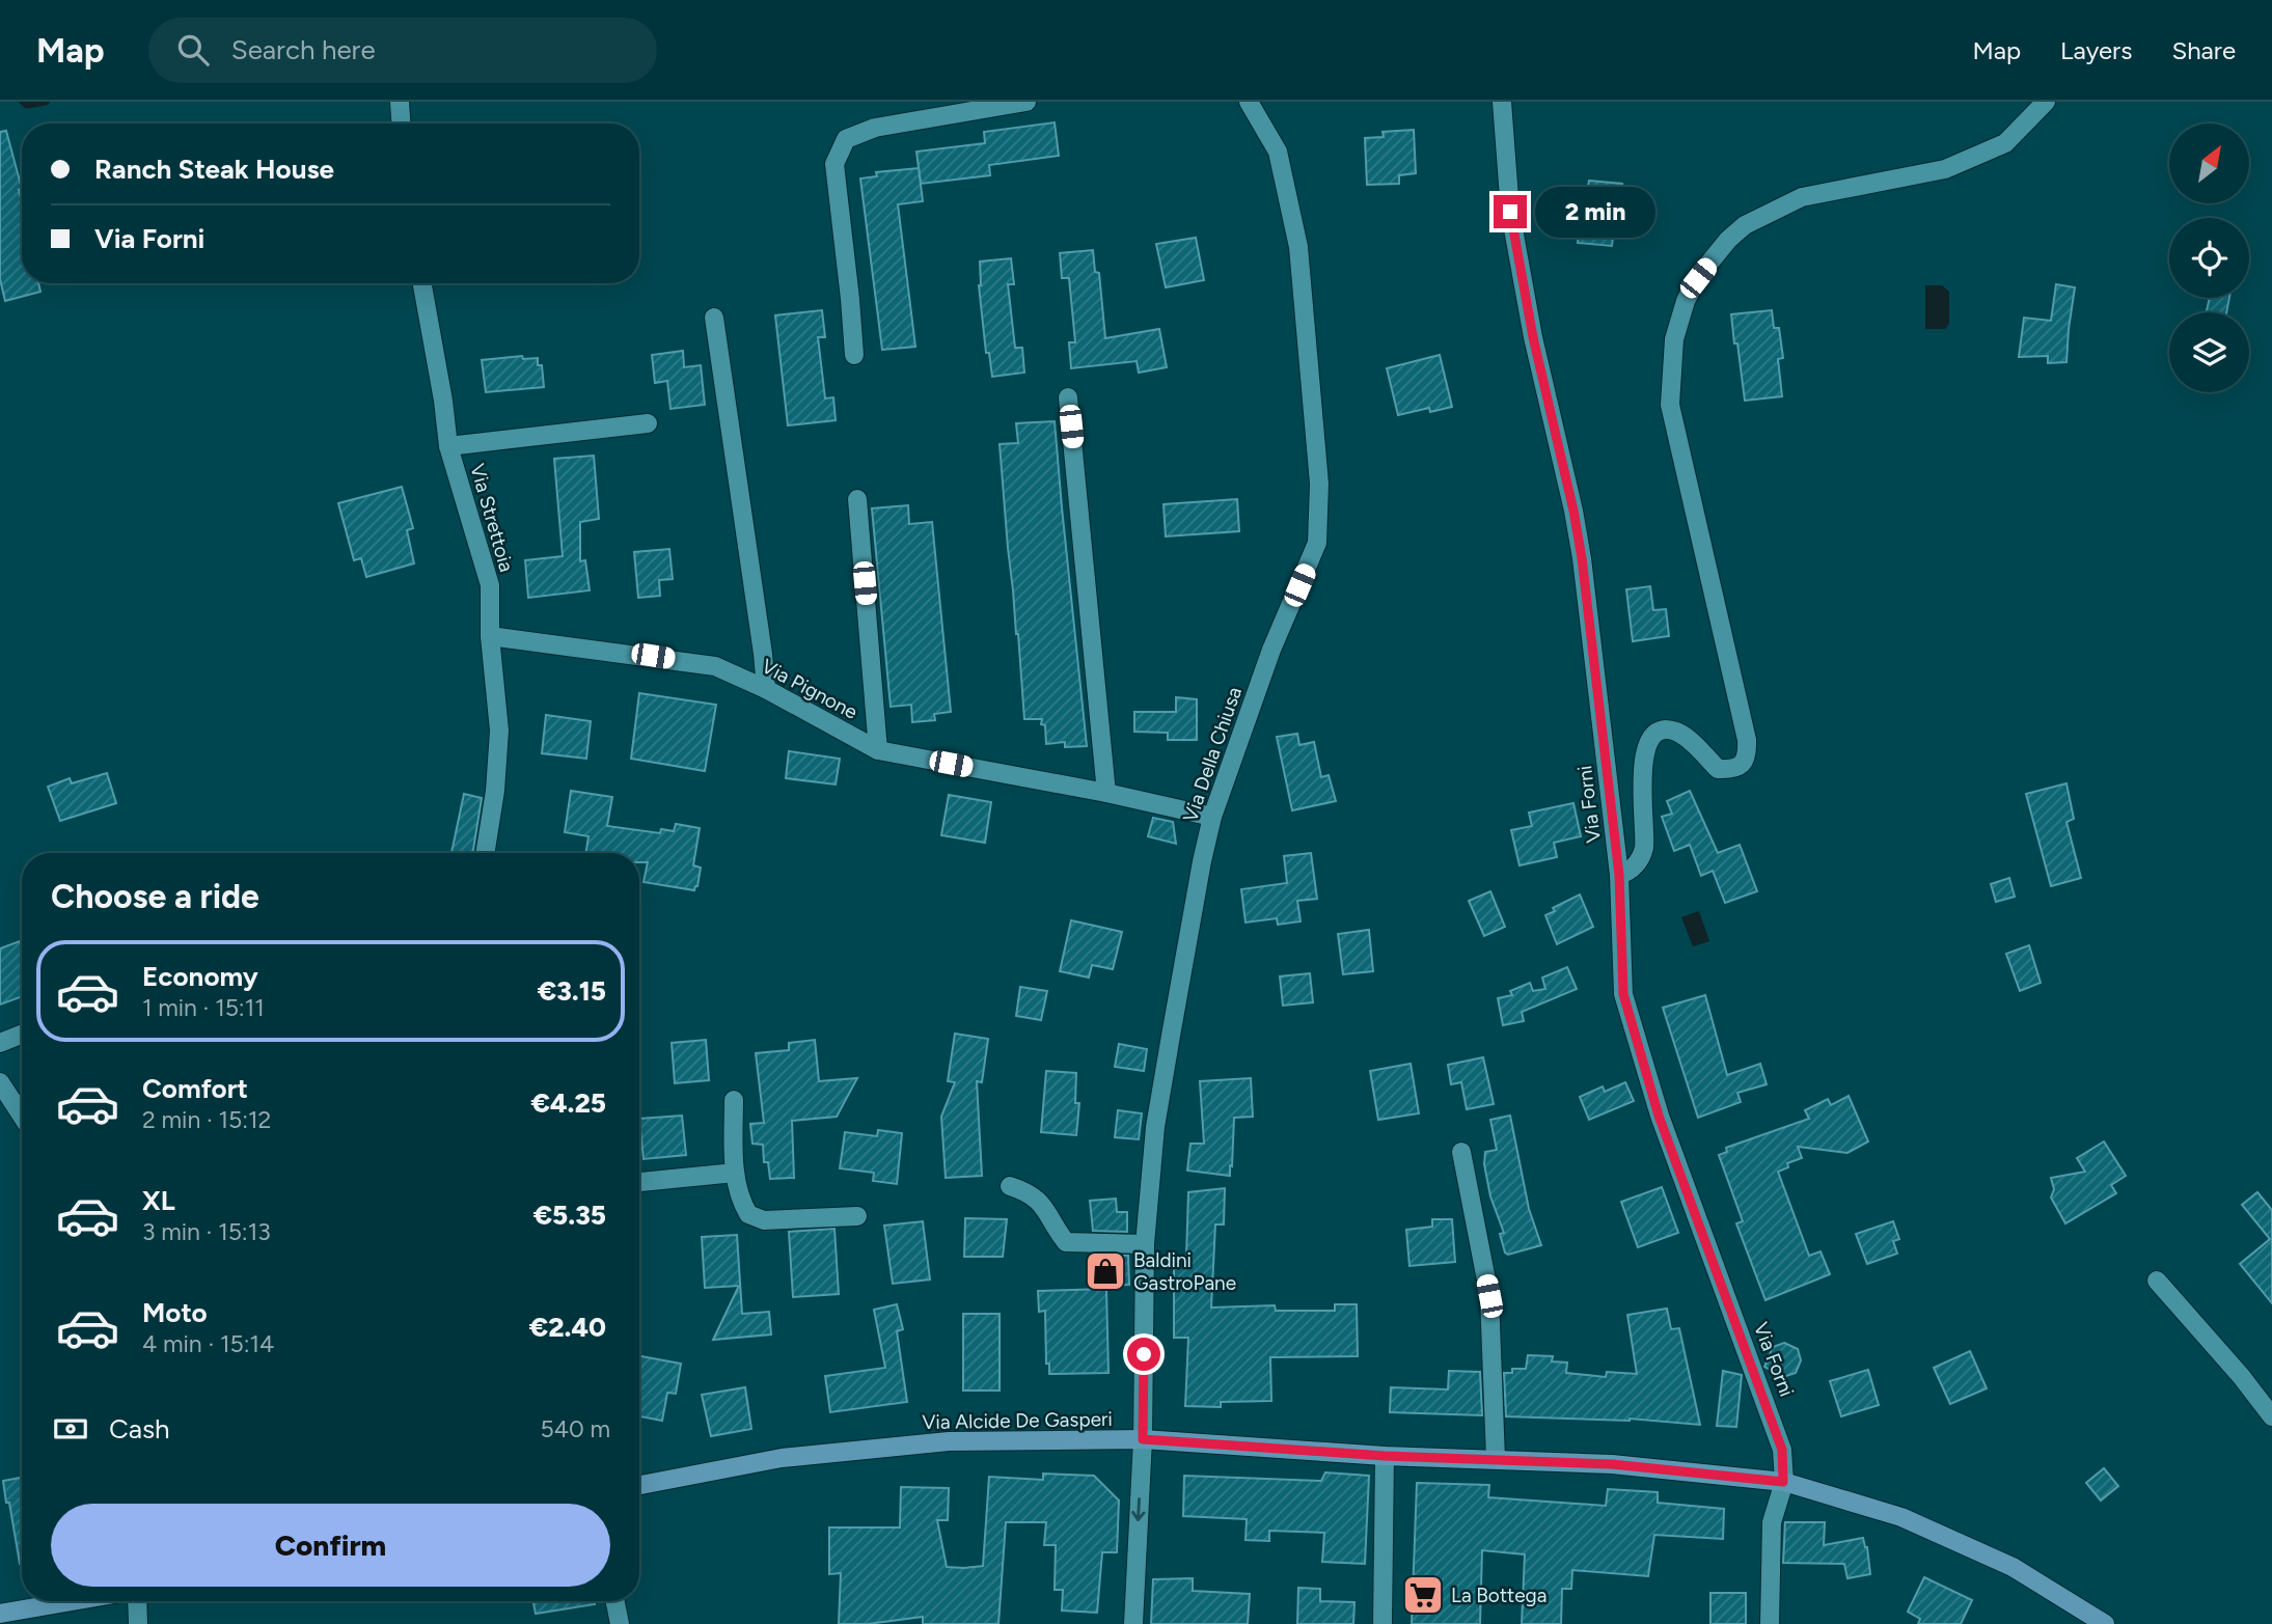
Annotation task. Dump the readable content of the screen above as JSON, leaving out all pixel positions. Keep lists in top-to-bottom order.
{
  "streets": {
    "main road": ["Via Alcide De Gasperi"],
    "street": [
      "Via Strettoia",
      "Via Pignone",
      "Via Della Chiusa",
      "Via Forni"
    ]
  },
  "crossings": [
    ["Via Strettoia", "Via Pignone"],
    ["Via Pignone", "Via Della Chiusa"],
    ["Via Della Chiusa", "Via Alcide De Gasperi"],
    ["Via Forni", "Via Alcide De Gasperi"]
  ],
  "places": {
    "shop": ["Baldini GastroPane"],
    "supermarket": ["La Bottega"]
  },
  "north": "top right",
  "page": {
    "header": "Map",
    "search": "Search here",
    "nav": ["Map", "Layers", "Share"],
    "banner": ["Ranch Steak House", "Via Forni"],
    "bubble": "2 min",
    "heading": "Choose a ride",
    "list": [
      {
        "name": "Economy",
        "note": "1 min · 15:11",
        "value": "€3.15"
      },
      {
        "name": "Comfort",
        "note": "2 min · 15:12",
        "value": "€4.25"
      },
      {
        "name": "XL",
        "note": "3 min · 15:13",
        "value": "€5.35"
      },
      {
        "name": "Moto",
        "note": "4 min · 15:14",
        "value": "€2.40"
      }
    ],
    "pay": ["Cash", "540 m"],
    "buttons": "Confirm"
  }
}
